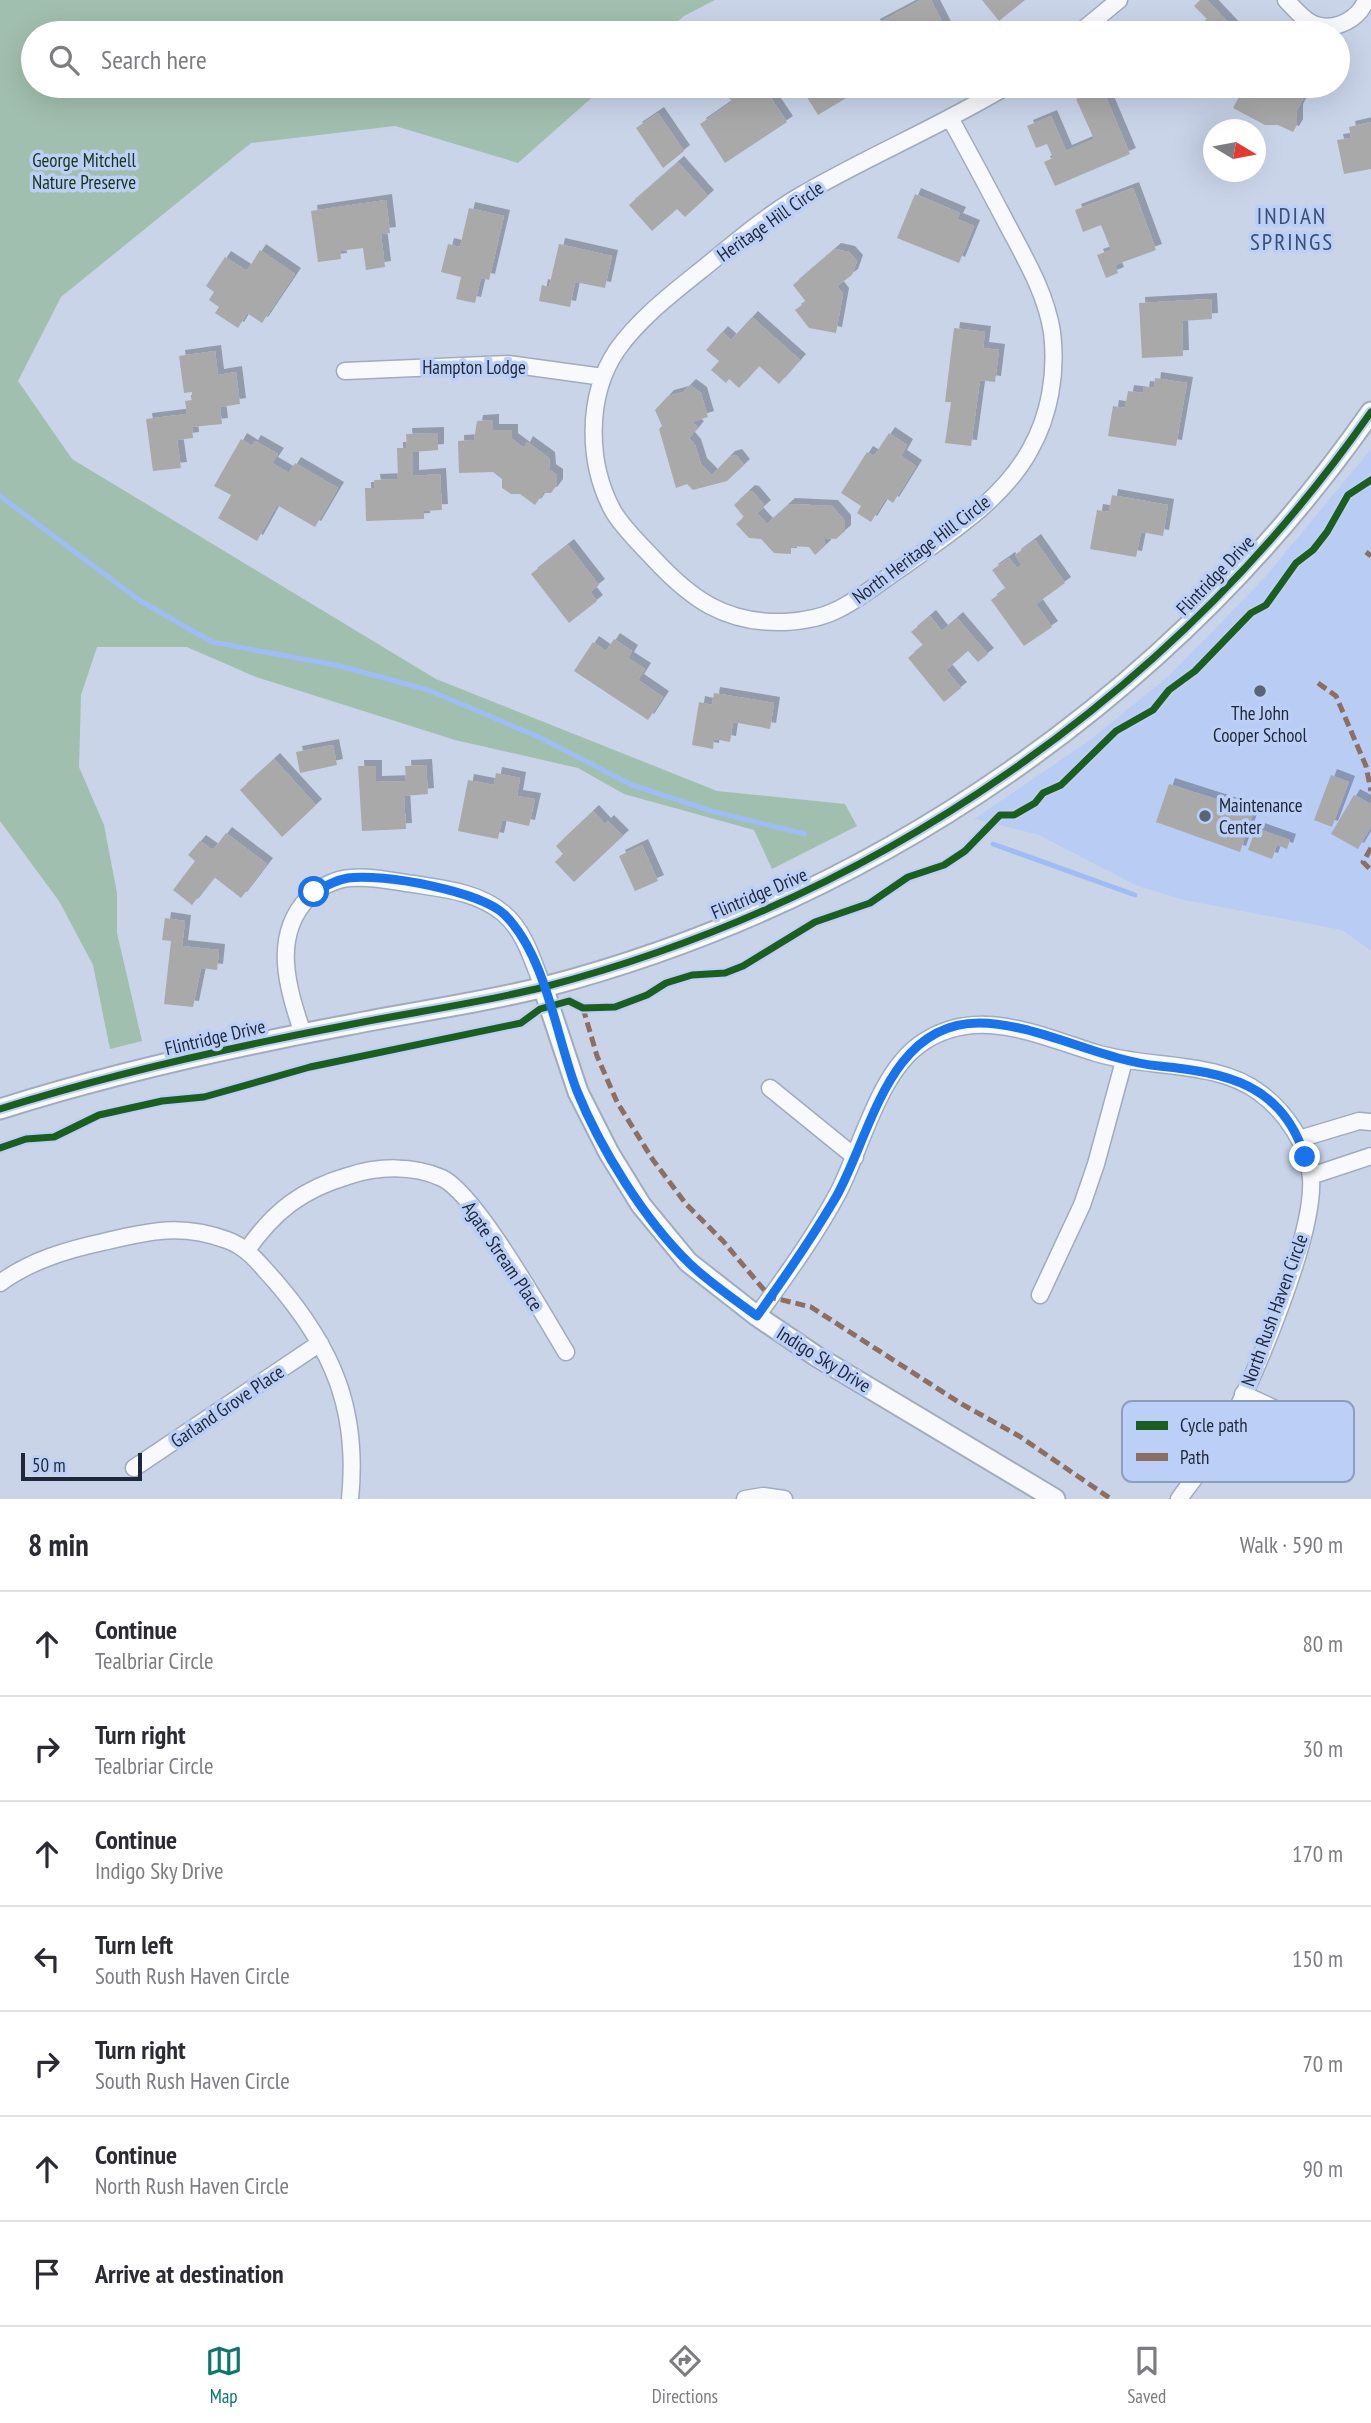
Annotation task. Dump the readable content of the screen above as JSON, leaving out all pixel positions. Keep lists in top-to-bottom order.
{
  "streets": {
    "street": [
      "Heritage Hill Circle",
      "Hampton Lodge",
      "North Heritage Hill Circle",
      "Flintridge Drive",
      "Agate Stream Place",
      "North Rush Haven Circle",
      "Indigo Sky Drive",
      "Garland Grove Place"
    ]
  },
  "crossings": [
    ["Heritage Hill Circle", "Hampton Lodge"],
    ["Heritage Hill Circle", "North Heritage Hill Circle"],
    ["Hampton Lodge", "North Heritage Hill Circle"],
    ["Flintridge Drive", "Indigo Sky Drive"],
    ["North Rush Haven Circle", "Indigo Sky Drive"]
  ],
  "districts": ["INDIAN SPRINGS"],
  "parks": ["George Mitchell Nature Preserve"],
  "places": ["The John Cooper School", "Maintenance Center"],
  "legend": ["Cycle path", "Path"],
  "scale_bar": "50 m",
  "north": "right",
  "page": {
    "search": "Search here",
    "scale": "50 m",
    "heading": ["8 min", "Walk · 590 m"],
    "list": [
      ["Continue", "Tealbriar Circle", "80 m"],
      ["Turn right", "Tealbriar Circle", "30 m"],
      ["Continue", "Indigo Sky Drive", "170 m"],
      ["Turn left", "South Rush Haven Circle", "150 m"],
      ["Turn right", "South Rush Haven Circle", "70 m"],
      ["Continue", "North Rush Haven Circle", "90 m"],
      "Arrive at destination"
    ],
    "nav": ["Map", "Directions", "Saved"]
  }
}
